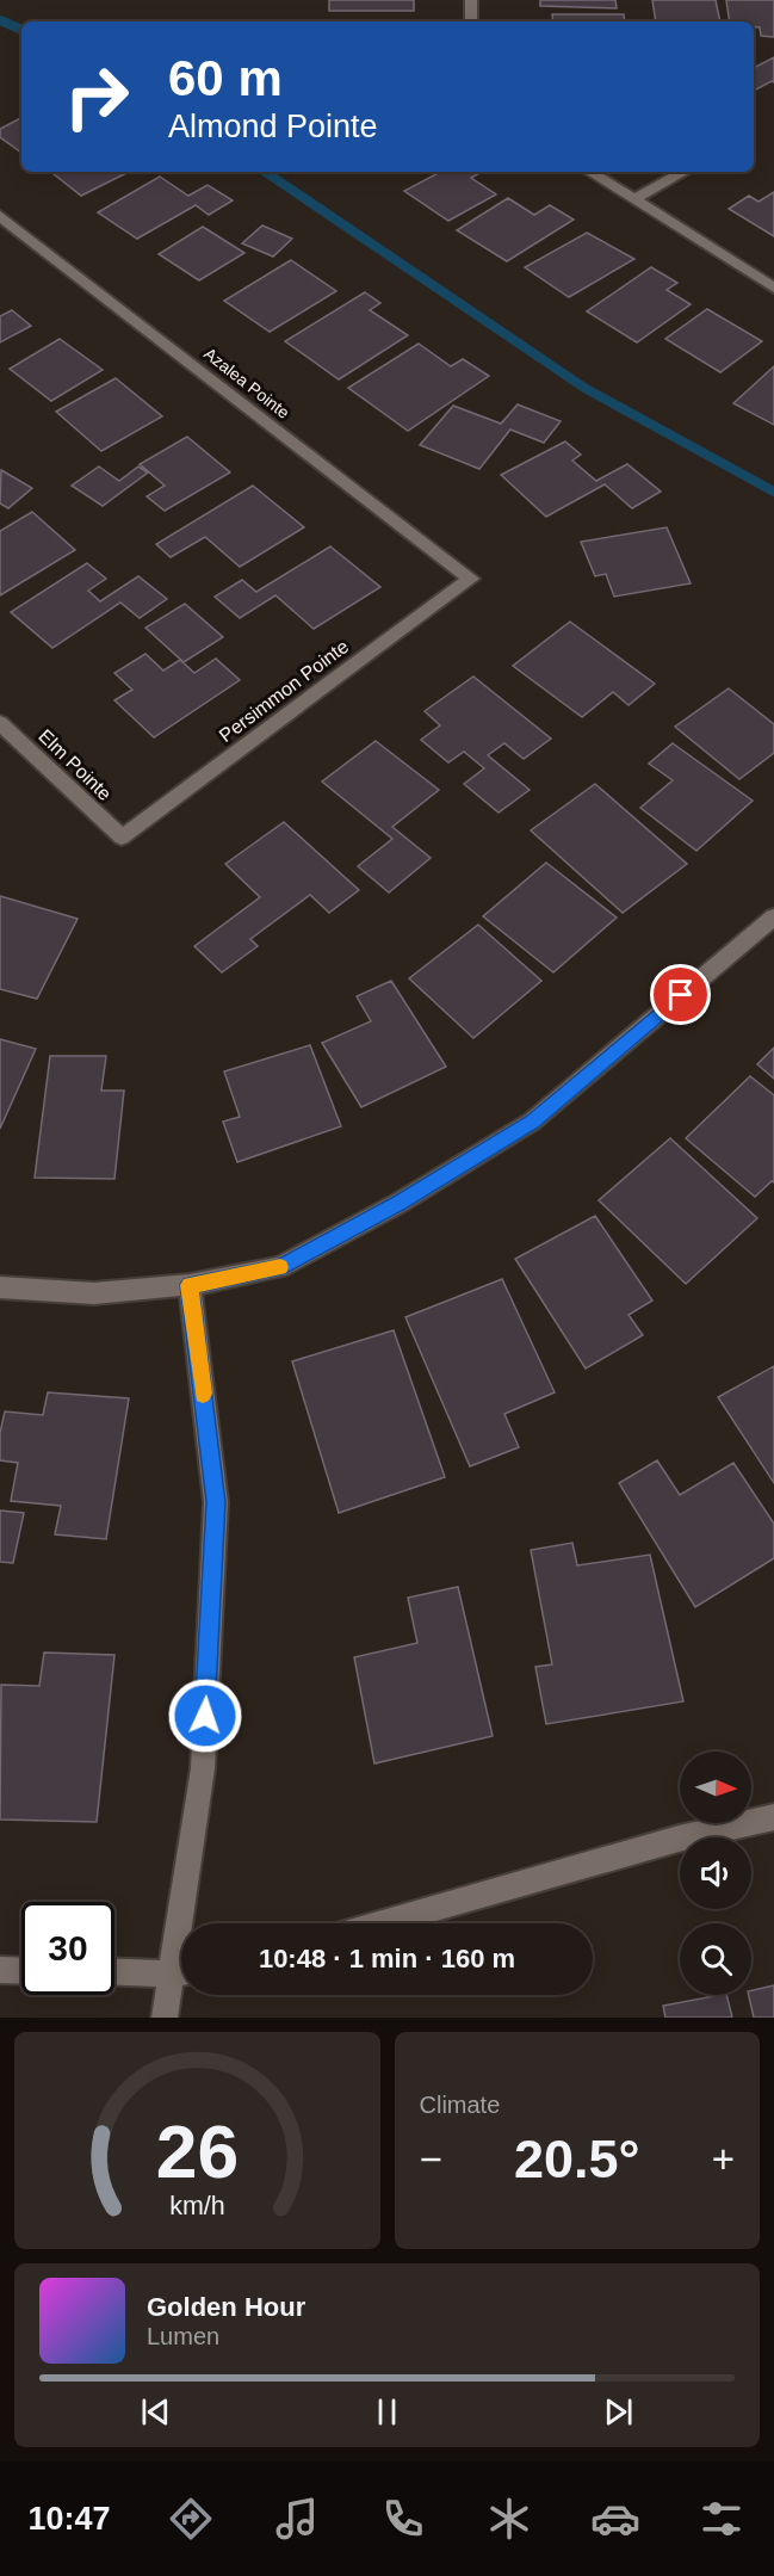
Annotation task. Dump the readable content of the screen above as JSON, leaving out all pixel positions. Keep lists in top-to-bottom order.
{
  "streets": {
    "street": ["Azalea Pointe", "Persimmon Pointe", "Elm Pointe"]
  },
  "crossings": [
    ["Azalea Pointe", "Persimmon Pointe"],
    ["Persimmon Pointe", "Elm Pointe"]
  ],
  "north": "right",
  "page": {
    "turn": ["60 m", "Almond Pointe"],
    "limit": "30",
    "trip": "10:48 · 1 min · 160 m",
    "tile": "Climate",
    "heat": ["−", "20.5°", "+"],
    "song": ["Golden Hour", "Lumen"],
    "tabs": "10:47",
    "gauge": ["26", "km/h"]
  }
}
